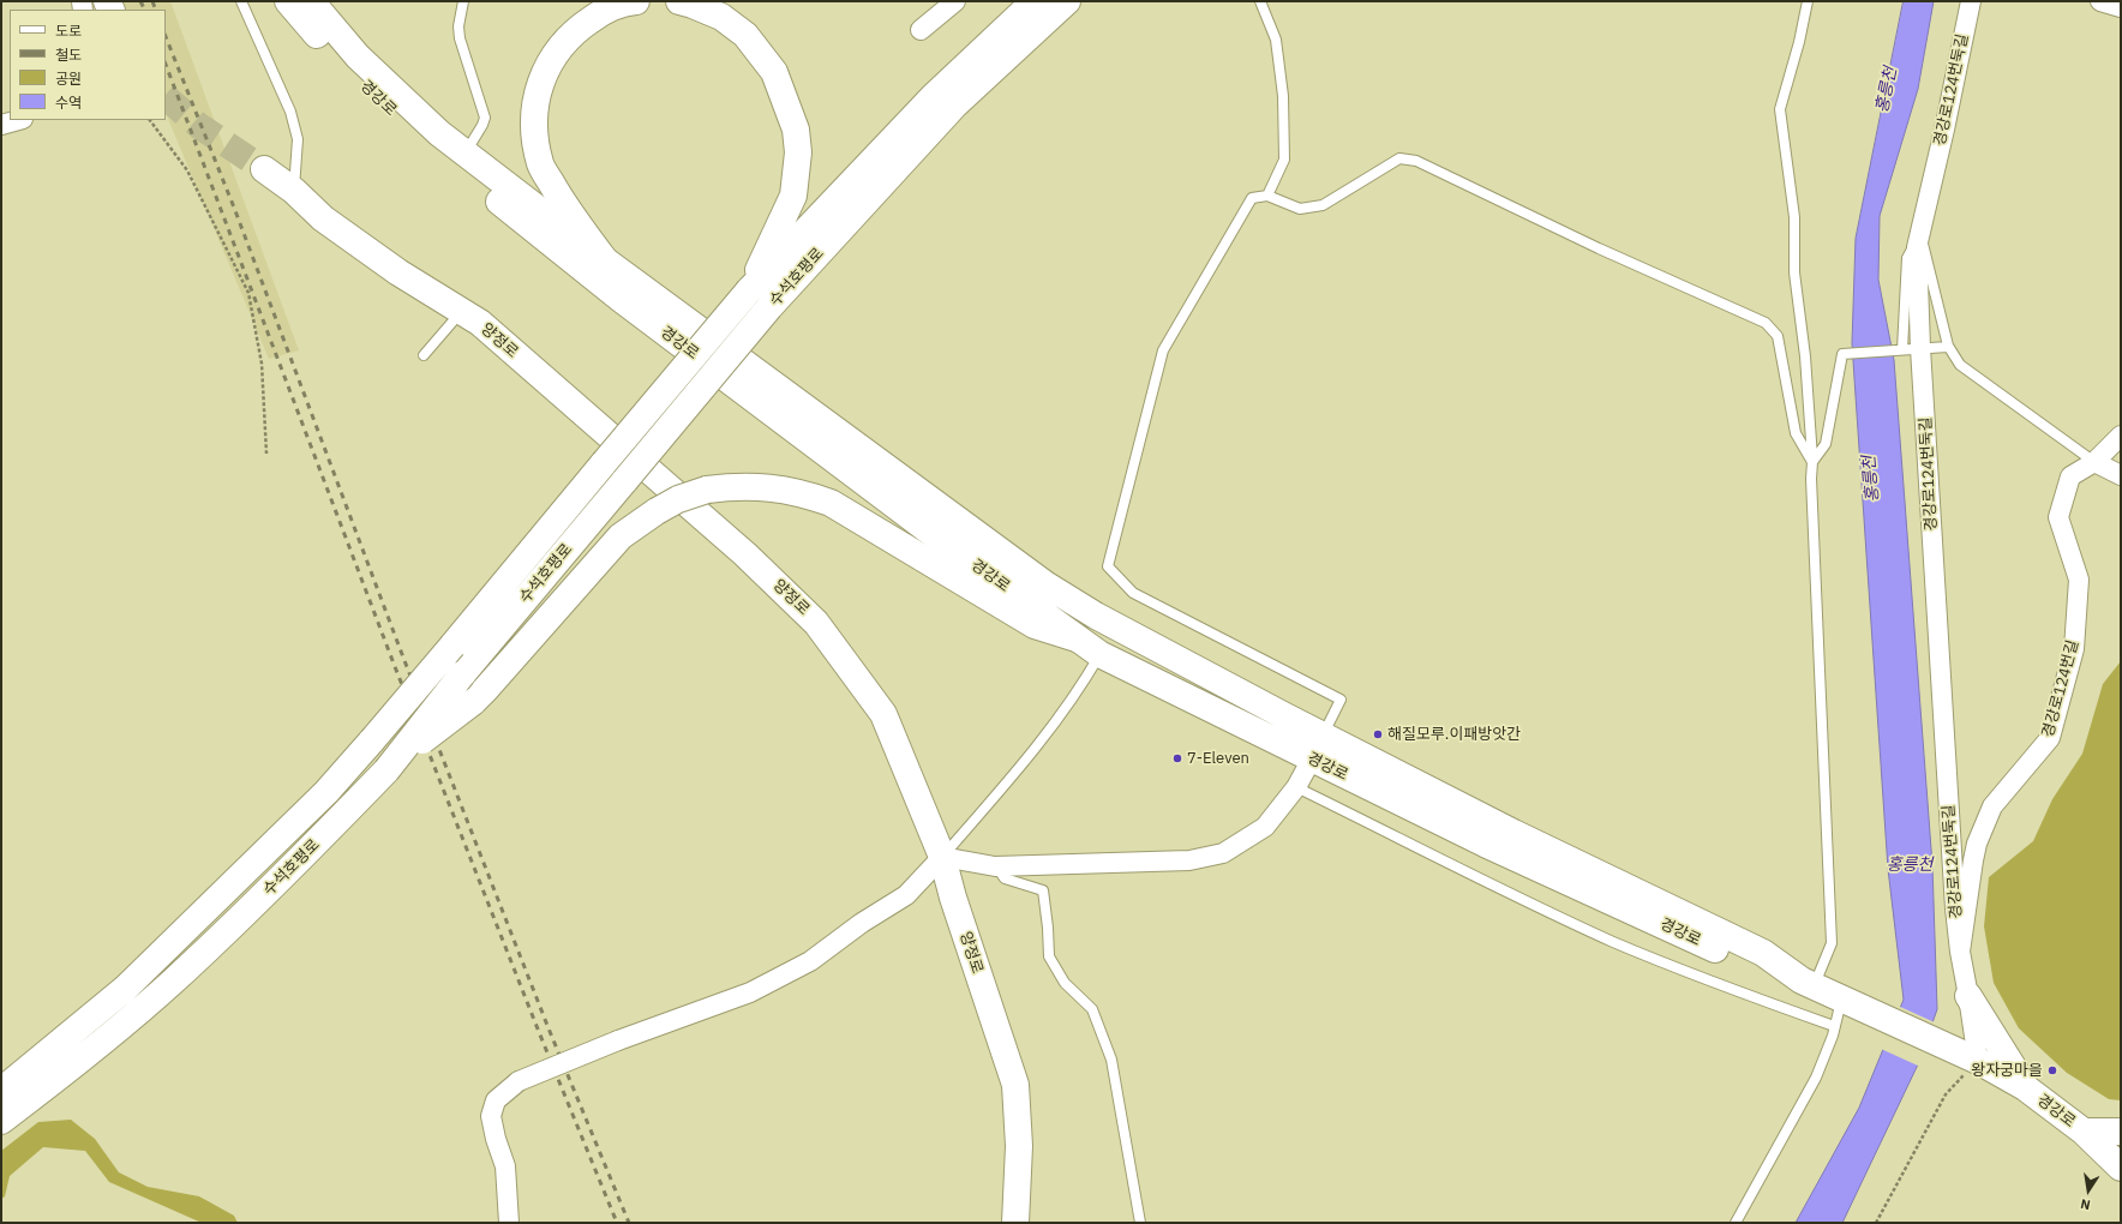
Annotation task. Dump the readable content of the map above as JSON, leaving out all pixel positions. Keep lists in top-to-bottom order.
{
  "streets": {
    "main road": ["경강로", "수석호평로", "양정로"],
    "street": ["경강로124번둑길", "경강로124번길"]
  },
  "crossings": [
    ["경강로124번둑길", "경강로124번길"],
    ["경강로", "경강로124번길"]
  ],
  "water": ["홍릉천"],
  "places": ["해질모루.이패방앗간", "7-Eleven", "왕자궁마을"],
  "legend": [
    "도로",
    "철도",
    "공원",
    "수역"
  ],
  "north": "bottom"
}
